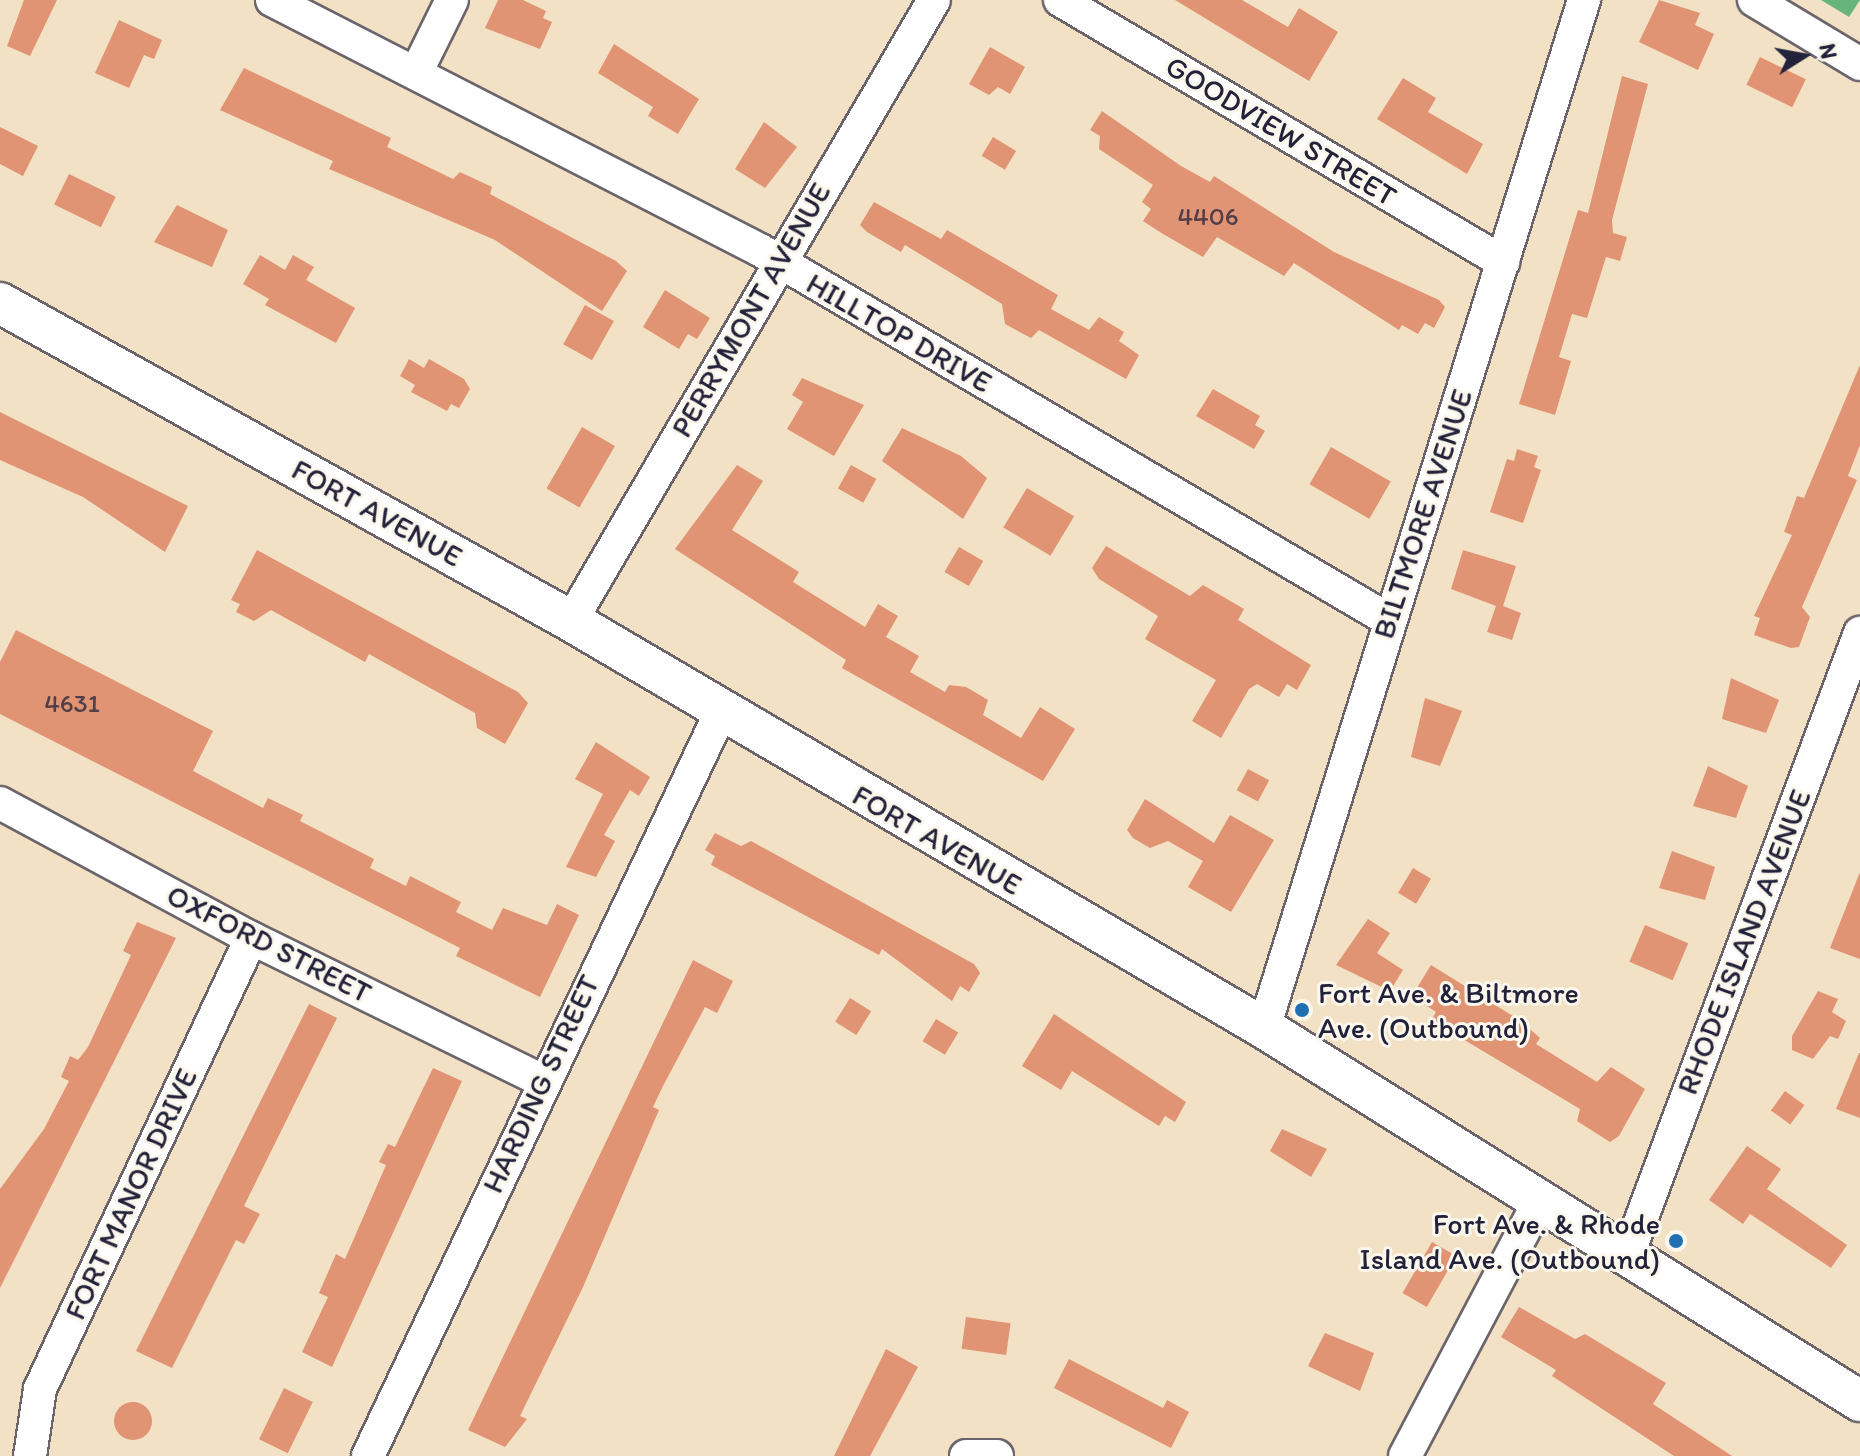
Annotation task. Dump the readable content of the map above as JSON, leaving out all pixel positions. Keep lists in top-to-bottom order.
{
  "streets": {
    "main road": ["FORT AVENUE"],
    "street": [
      "GOODVIEW STREET",
      "PERRYMONT AVENUE",
      "HILLTOP DRIVE",
      "BILTMORE AVENUE",
      "RHODE ISLAND AVENUE",
      "OXFORD STREET",
      "HARDING STREET",
      "FORT MANOR DRIVE"
    ]
  },
  "crossings": [
    ["GOODVIEW STREET", "BILTMORE AVENUE"],
    ["PERRYMONT AVENUE", "HILLTOP DRIVE"],
    ["PERRYMONT AVENUE", "FORT AVENUE"],
    ["HILLTOP DRIVE", "BILTMORE AVENUE"],
    ["FORT AVENUE", "BILTMORE AVENUE"],
    ["FORT AVENUE", "RHODE ISLAND AVENUE"],
    ["FORT AVENUE", "HARDING STREET"],
    ["OXFORD STREET", "HARDING STREET"],
    ["OXFORD STREET", "FORT MANOR DRIVE"]
  ],
  "places": ["Fort Ave. & Biltmore Ave. (Outbound)", "Fort Ave. & Rhode Island Ave. (Outbound)"],
  "house_numbers": ["4406", "4631"],
  "north": "right"
}
